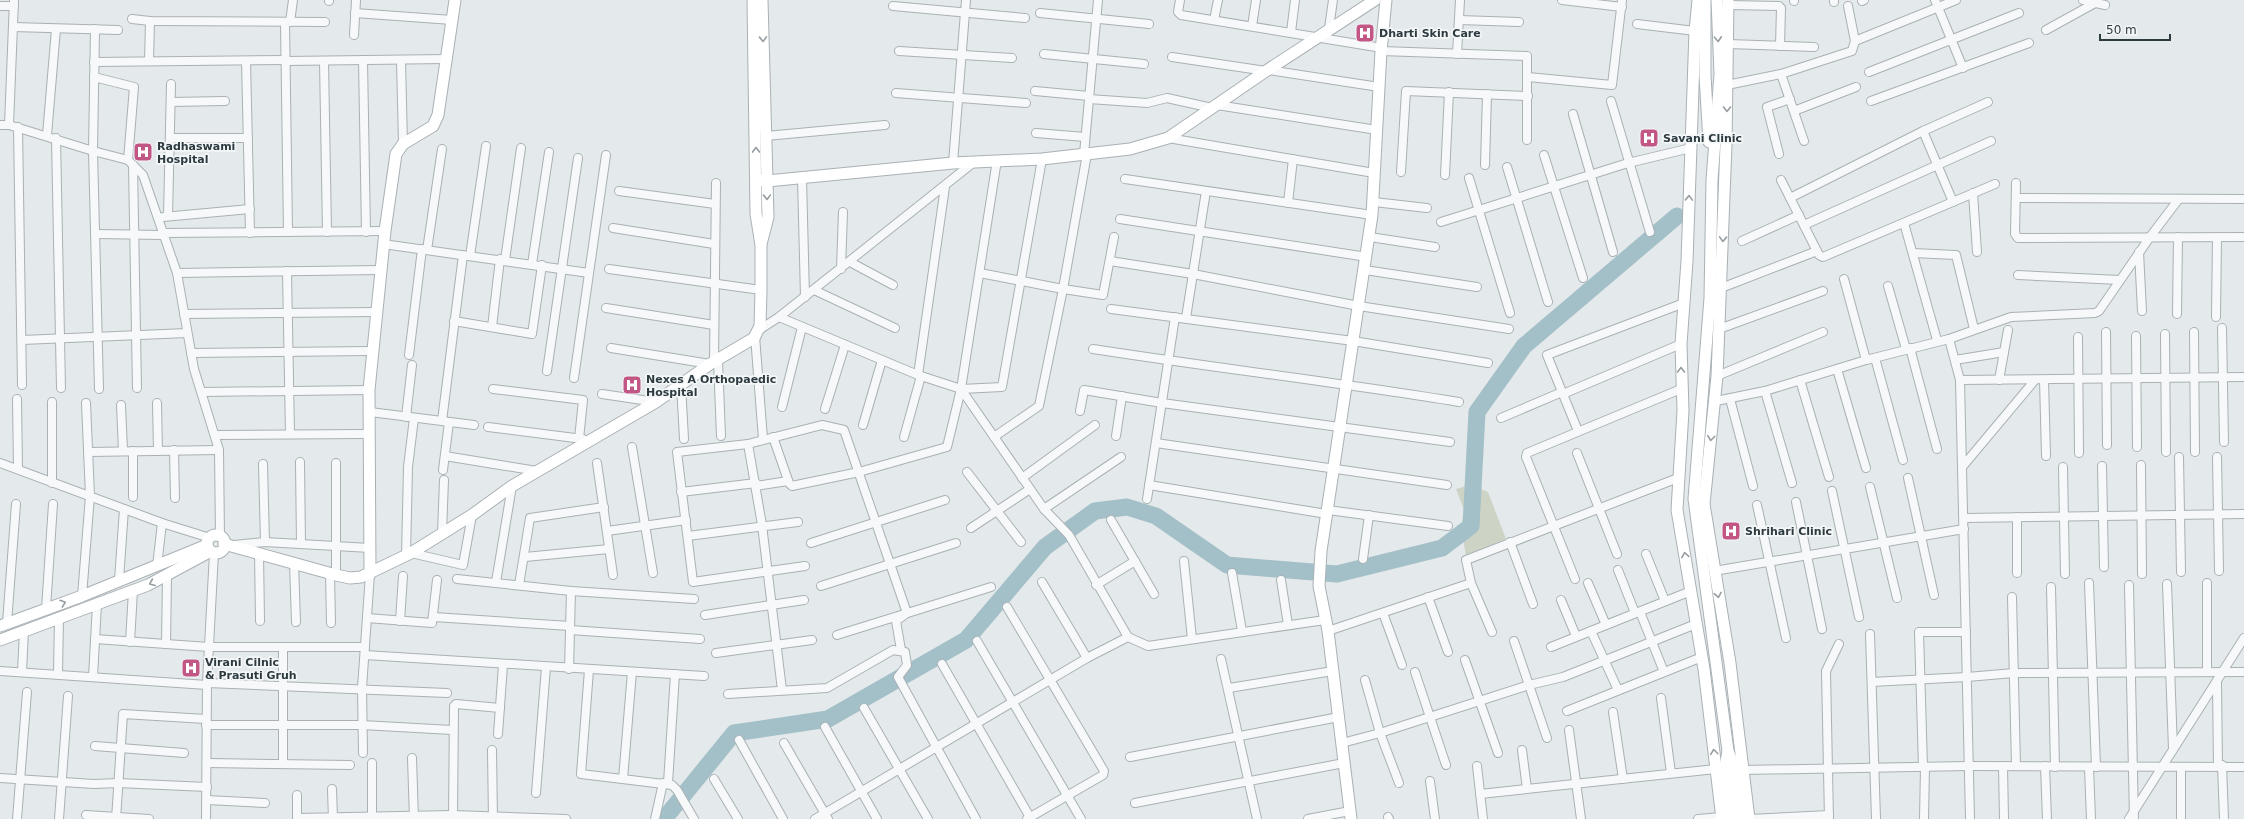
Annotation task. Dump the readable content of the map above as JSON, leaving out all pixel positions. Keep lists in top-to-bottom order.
{
  "places": {
    "hospital": [
      "Dharti Skin Care",
      "Savani Clinic",
      "Radhaswami Hospital",
      "Nexes A Orthopaedic Hospital",
      "Shrihari Clinic",
      "Virani Cilnic & Prasuti Gruh"
    ]
  },
  "scale_bar": "50 m"
}
